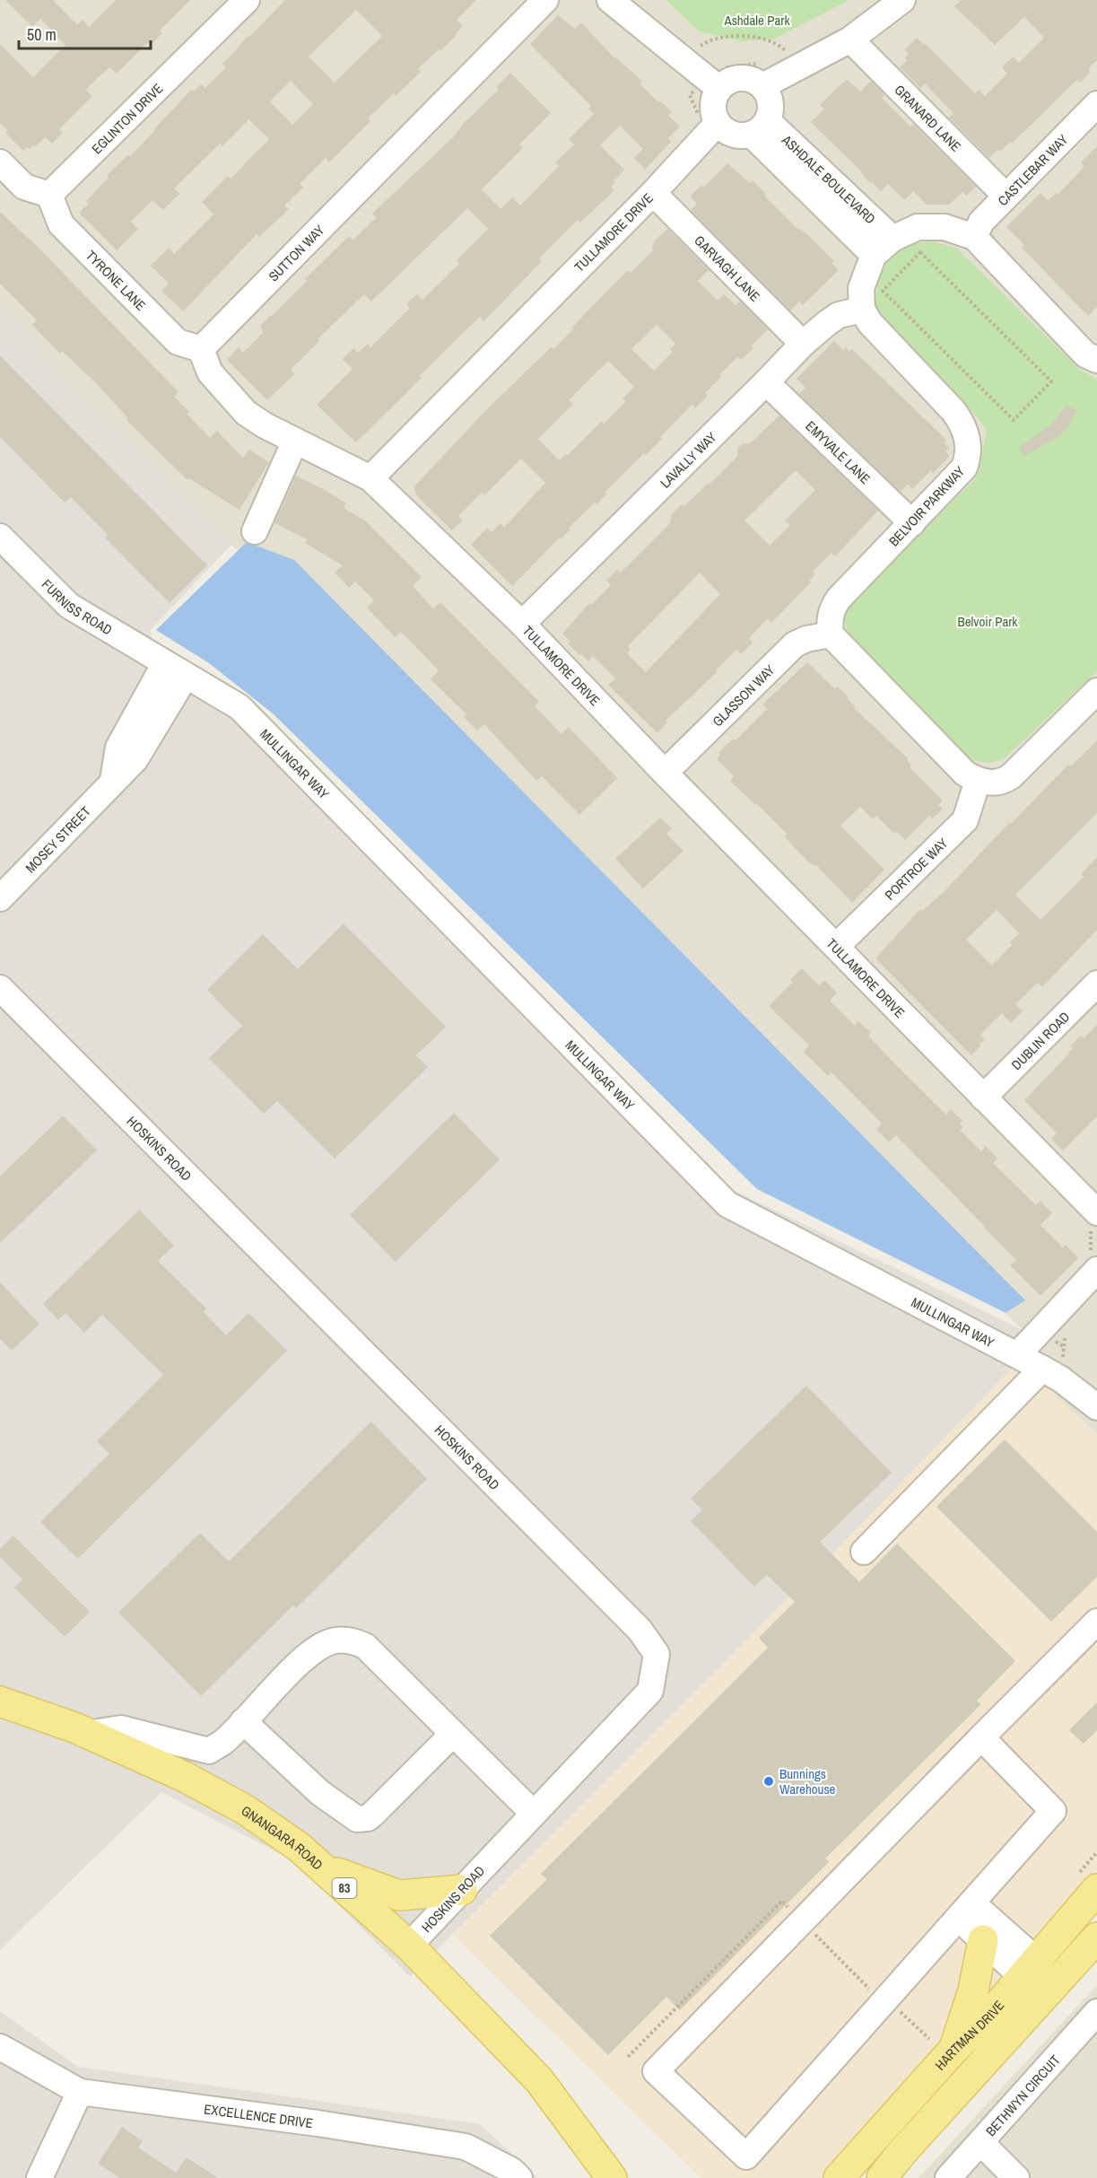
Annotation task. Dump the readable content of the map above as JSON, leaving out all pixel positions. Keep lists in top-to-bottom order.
{
  "streets": {
    "main road": ["GNANGARA ROAD", "83", "HARTMAN DRIVE"],
    "street": [
      "GRANARD LANE",
      "EGLINTON DRIVE",
      "CASTLEBAR WAY",
      "ASHDALE BOULEVARD",
      "TULLAMORE DRIVE",
      "SUTTON WAY",
      "GARVAGH LANE",
      "TYRONE LANE",
      "EMYVALE LANE",
      "LAVALLY WAY",
      "BELVOIR PARKWAY",
      "FURNISS ROAD",
      "GLASSON WAY",
      "MULLINGAR WAY",
      "MOSEY STREET",
      "PORTROE WAY",
      "DUBLIN ROAD",
      "HOSKINS ROAD",
      "BETHWYN CIRCUIT",
      "EXCELLENCE DRIVE"
    ]
  },
  "crossings": [
    ["GRANARD LANE", "CASTLEBAR WAY"],
    ["EGLINTON DRIVE", "TYRONE LANE"],
    ["ASHDALE BOULEVARD", "TULLAMORE DRIVE"],
    ["TULLAMORE DRIVE", "GARVAGH LANE"],
    ["TULLAMORE DRIVE", "LAVALLY WAY"],
    ["TULLAMORE DRIVE", "GLASSON WAY"],
    ["TULLAMORE DRIVE", "PORTROE WAY"],
    ["TULLAMORE DRIVE", "DUBLIN ROAD"],
    ["SUTTON WAY", "TYRONE LANE"],
    ["GARVAGH LANE", "LAVALLY WAY"],
    ["EMYVALE LANE", "LAVALLY WAY"],
    ["EMYVALE LANE", "BELVOIR PARKWAY"],
    ["LAVALLY WAY", "BELVOIR PARKWAY"],
    ["BELVOIR PARKWAY", "GLASSON WAY"],
    ["FURNISS ROAD", "MULLINGAR WAY"],
    ["FURNISS ROAD", "MOSEY STREET"],
    ["MULLINGAR WAY", "MOSEY STREET"],
    ["HOSKINS ROAD", "GNANGARA ROAD"]
  ],
  "parks": ["Ashdale Park", "Belvoir Park"],
  "places": ["Bunnings Warehouse"],
  "scale_bar": "50 m"
}
